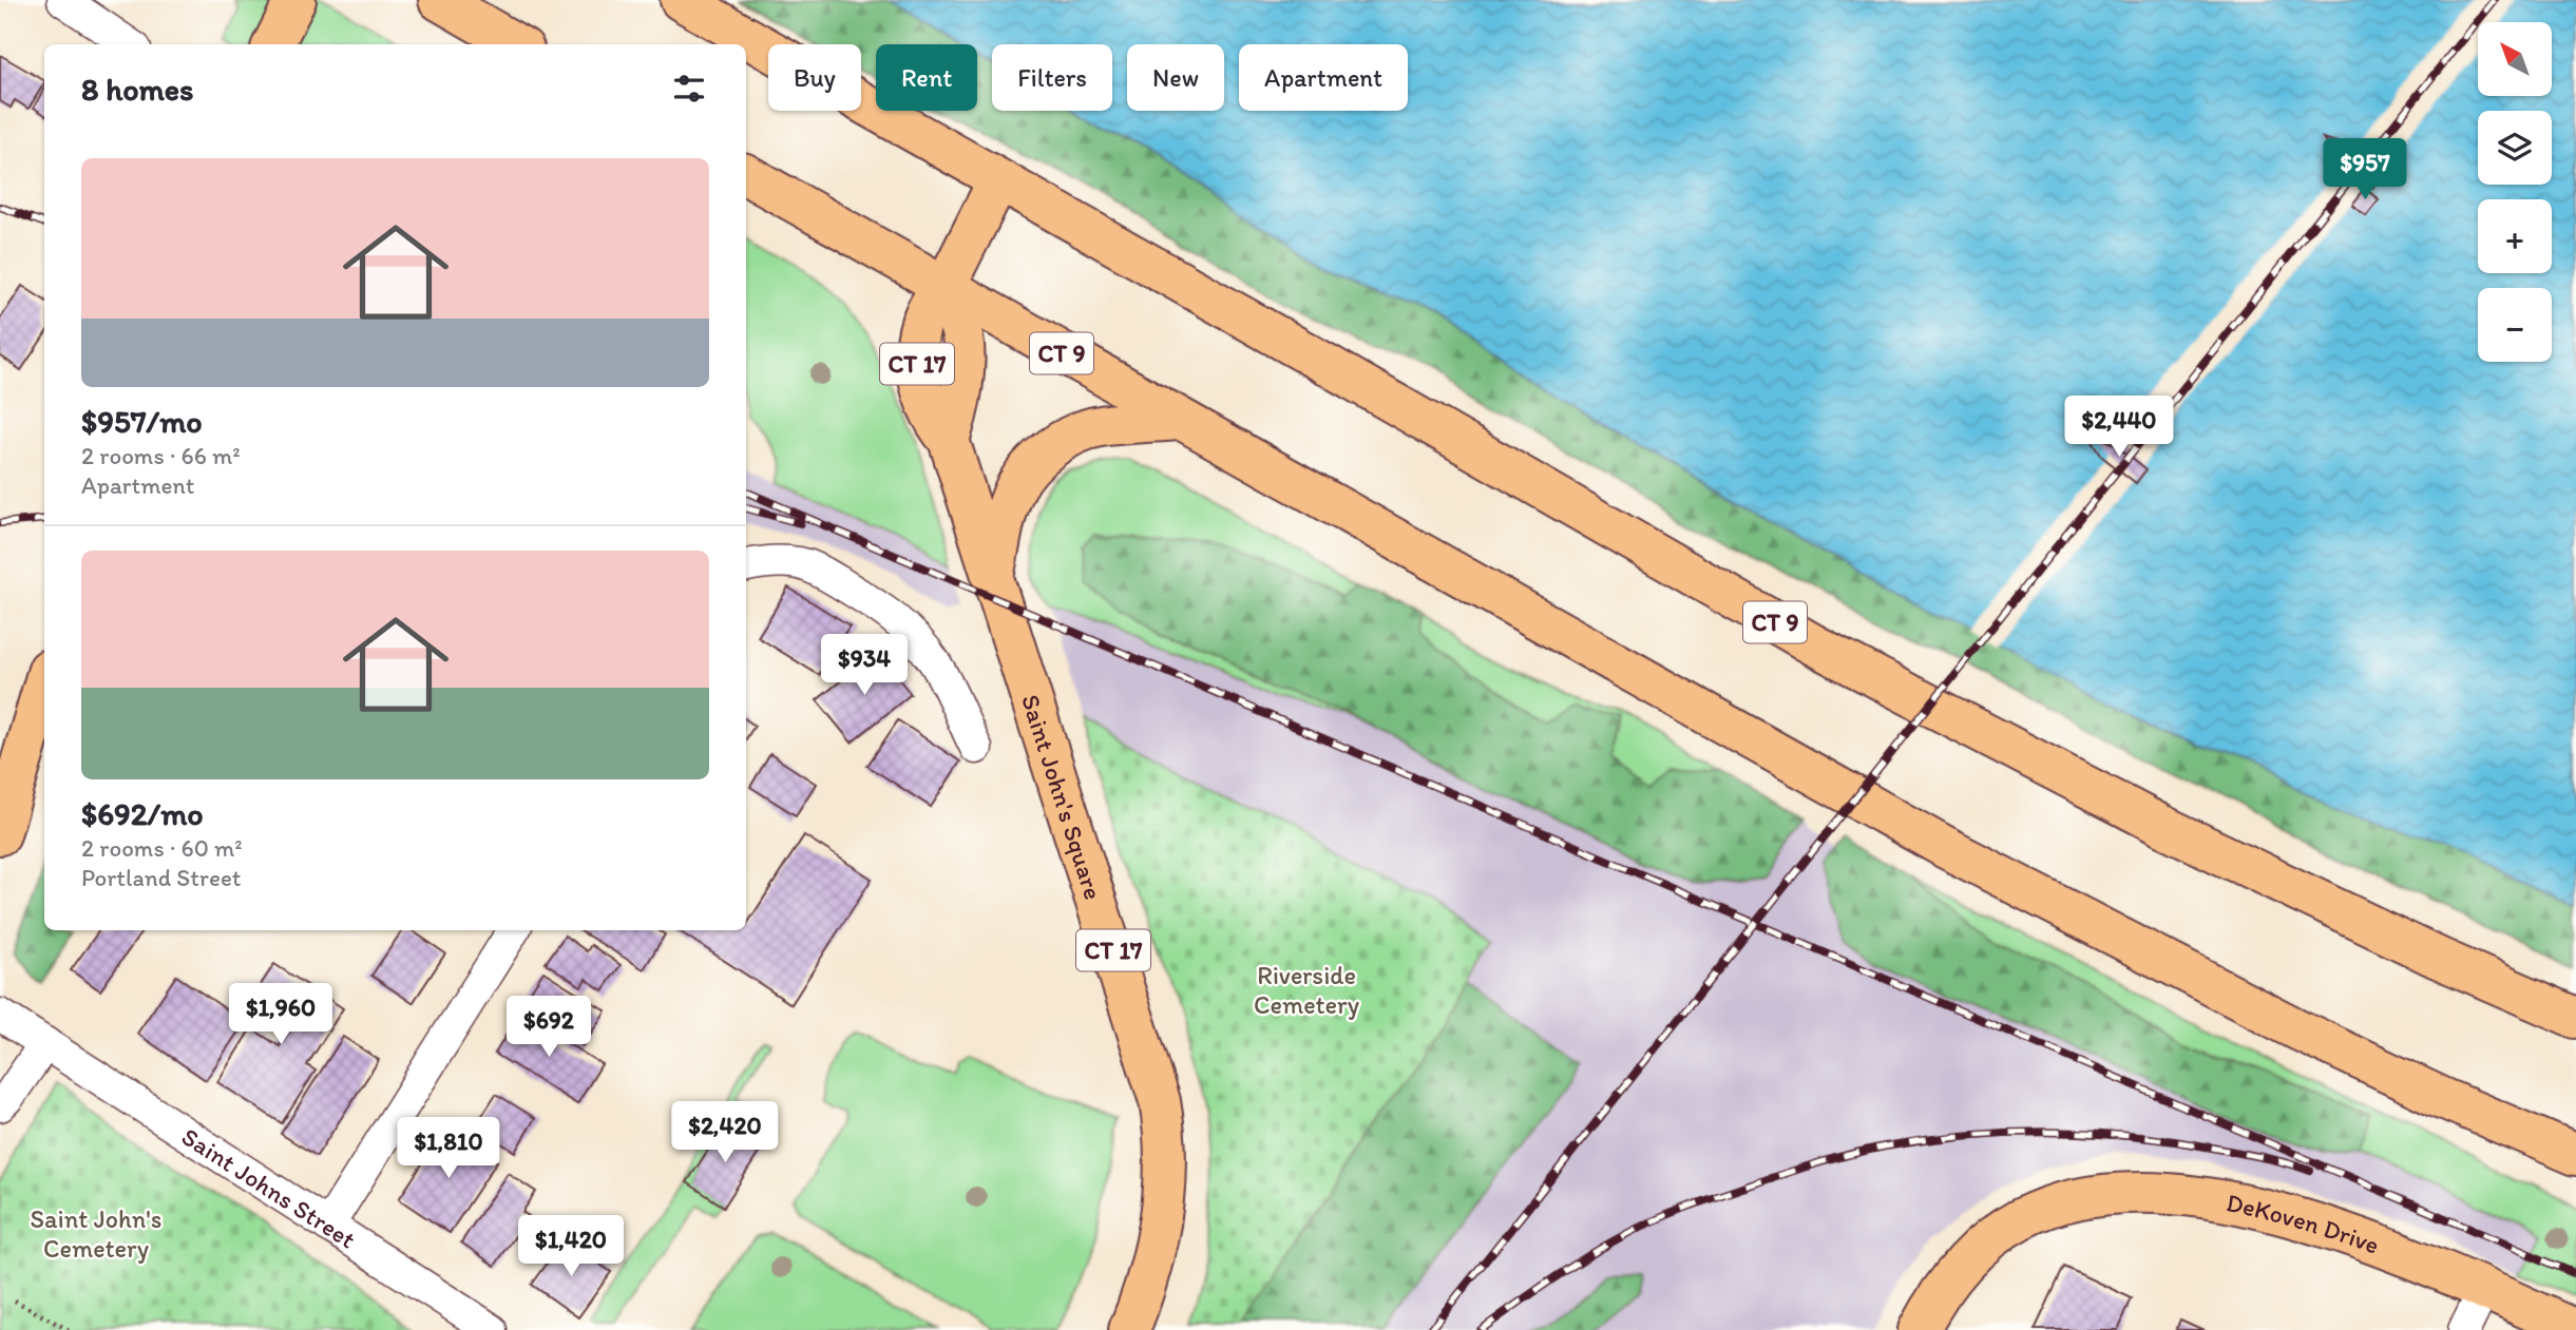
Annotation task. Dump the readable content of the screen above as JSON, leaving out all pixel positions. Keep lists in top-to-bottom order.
{
  "streets": {
    "main road": [
      "CT 9",
      "CT 17",
      "Saint John's Square",
      "DeKoven Drive"
    ],
    "street": ["Saint Johns Street"]
  },
  "crossings": [
    ["CT 9", "Saint John's Square"]
  ],
  "parks": ["Riverside Cemetery", "Saint John's Cemetery"],
  "north": "top left",
  "page": {
    "map_buttons": ["+", "−"],
    "chip": [
      "Buy",
      "Rent",
      "Filters",
      "New",
      "Apartment"
    ],
    "heading": "8 homes",
    "list": [
      {
        "name": "$957/mo",
        "note": "2 rooms · 66 m² · Apartment"
      },
      {
        "name": "$692/mo",
        "note": "2 rooms · 60 m² · Portland Street"
      }
    ],
    "price": [
      "$957",
      "$2,440",
      "$934",
      "$1,960",
      "$692",
      "$2,420",
      "$1,810",
      "$1,420"
    ]
  }
}
